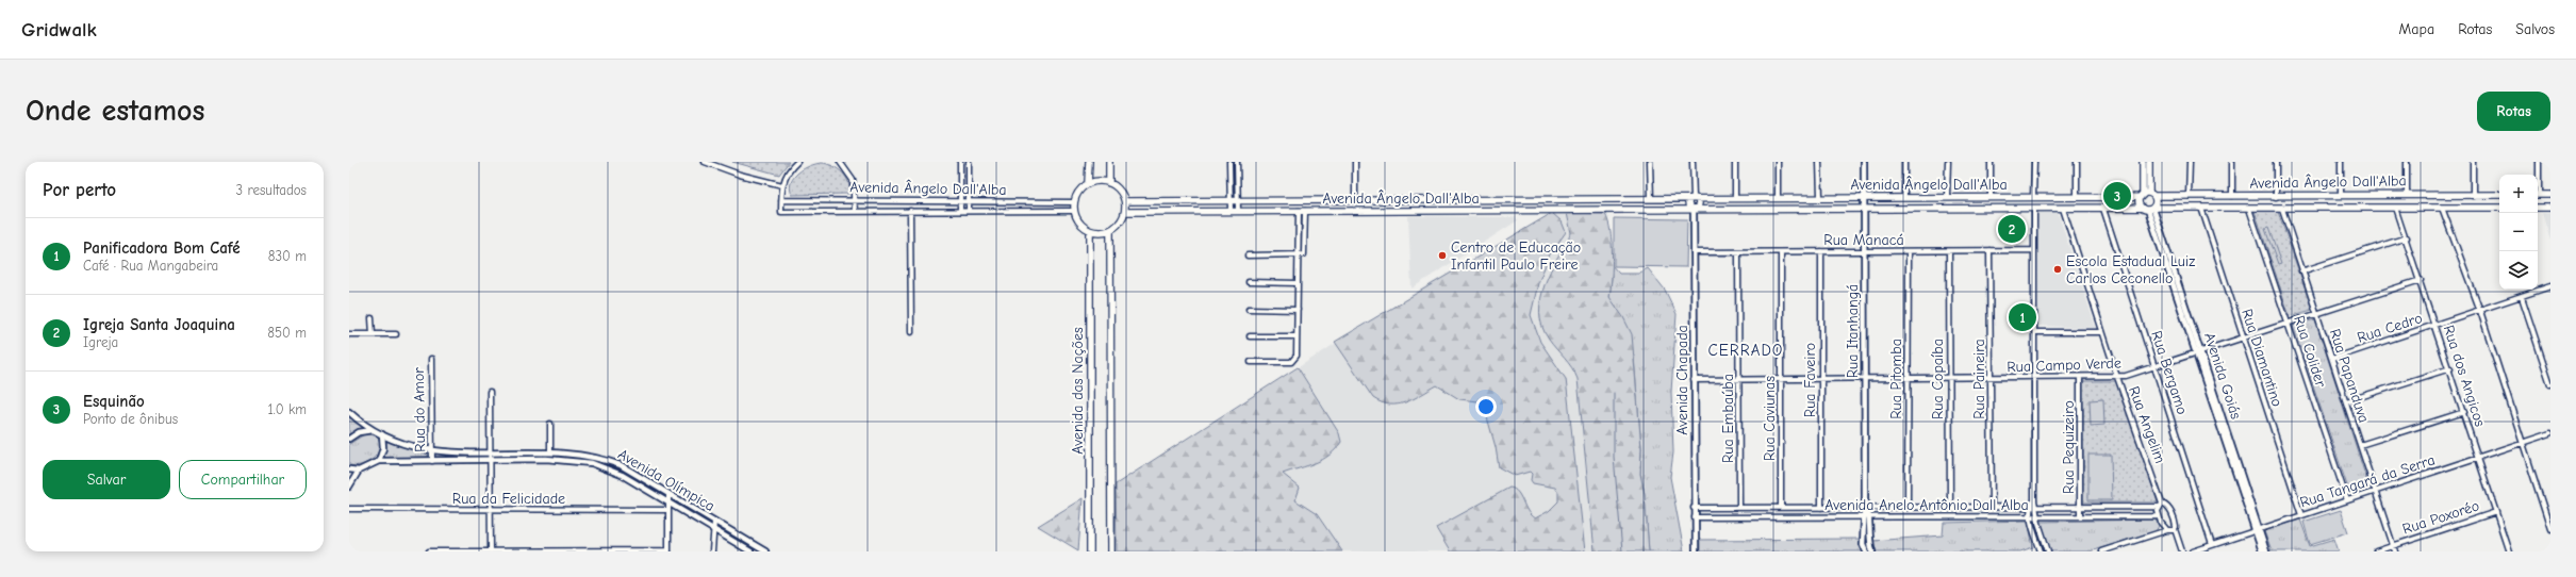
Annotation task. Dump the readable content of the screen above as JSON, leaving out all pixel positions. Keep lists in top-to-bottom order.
{
  "streets": {
    "main road": ["Avenida Ângelo Dall'Alba", "Avenida das Nações"],
    "street": [
      "Rua Manacá",
      "Rua Cedro",
      "Rua Itanhangá",
      "Rua Colider",
      "Rua Diamantino",
      "Rua Campo Verde",
      "Rua Bergamo",
      "Avenida Goiás",
      "Rua Papanduva",
      "Rua dos Angicos",
      "Rua Pitomba",
      "Rua Copaíba",
      "Rua Paineira",
      "Avenida Chapada",
      "Rua Faveiro",
      "Rua do Amor",
      "Rua Embaúba",
      "Rua Caviunas",
      "Rua Angelim",
      "Rua Pequizeiro",
      "Avenida Olímpica",
      "Rua Tangará da Serra",
      "Rua da Felicidade",
      "Avenida Anelo Antônio Dall Alba",
      "Rua Poxoréo"
    ]
  },
  "crossings": [
    ["Avenida Ângelo Dall'Alba", "Rua Itanhangá"],
    ["Avenida Ângelo Dall'Alba", "Rua Colider"],
    ["Avenida Ângelo Dall'Alba", "Rua Diamantino"],
    ["Avenida Ângelo Dall'Alba", "Rua Bergamo"],
    ["Avenida Ângelo Dall'Alba", "Avenida Goiás"],
    ["Avenida Ângelo Dall'Alba", "Rua Papanduva"],
    ["Avenida Ângelo Dall'Alba", "Rua dos Angicos"],
    ["Avenida Ângelo Dall'Alba", "Avenida Chapada"],
    ["Avenida Ângelo Dall'Alba", "Avenida das Nações"],
    ["Avenida Ângelo Dall'Alba", "Rua Angelim"],
    ["Rua Manacá", "Rua Itanhangá"],
    ["Rua Manacá", "Rua Pitomba"],
    ["Rua Manacá", "Rua Copaíba"],
    ["Rua Manacá", "Rua Paineira"],
    ["Rua Manacá", "Avenida Chapada"],
    ["Rua Manacá", "Rua Faveiro"],
    ["Rua Manacá", "Rua Embaúba"],
    ["Rua Manacá", "Rua Caviunas"],
    ["Rua Cedro", "Rua Papanduva"],
    ["Rua Cedro", "Rua dos Angicos"],
    ["Rua Itanhangá", "Rua Campo Verde"],
    ["Rua Itanhangá", "Avenida Anelo Antônio Dall Alba"],
    ["Rua Colider", "Rua Campo Verde"],
    ["Rua Colider", "Rua Tangará da Serra"],
    ["Rua Diamantino", "Rua Campo Verde"],
    ["Rua Diamantino", "Rua Tangará da Serra"],
    ["Rua Campo Verde", "Rua Bergamo"],
    ["Rua Campo Verde", "Avenida Goiás"],
    ["Rua Campo Verde", "Rua Papanduva"],
    ["Rua Campo Verde", "Rua dos Angicos"],
    ["Rua Campo Verde", "Rua Pitomba"],
    ["Rua Campo Verde", "Rua Copaíba"],
    ["Rua Campo Verde", "Rua Paineira"],
    ["Rua Campo Verde", "Avenida Chapada"],
    ["Rua Campo Verde", "Rua Faveiro"],
    ["Rua Campo Verde", "Rua Embaúba"],
    ["Rua Campo Verde", "Rua Caviunas"],
    ["Rua Campo Verde", "Rua Angelim"],
    ["Rua Campo Verde", "Rua Pequizeiro"],
    ["Rua Bergamo", "Rua Tangará da Serra"],
    ["Avenida Goiás", "Rua Tangará da Serra"],
    ["Rua Papanduva", "Rua Tangará da Serra"],
    ["Rua Papanduva", "Rua Poxoréo"],
    ["Rua dos Angicos", "Rua Tangará da Serra"],
    ["Rua dos Angicos", "Rua Poxoréo"],
    ["Avenida Chapada", "Avenida Anelo Antônio Dall Alba"],
    ["Rua do Amor", "Avenida Olímpica"],
    ["Rua Pequizeiro", "Avenida Anelo Antônio Dall Alba"]
  ],
  "districts": ["CERRADO"],
  "places": ["Centro de Educação Infantil Paulo Freire", "Escola Estadual Luiz Carlos Ceconello"],
  "page": {
    "header": "Gridwalk",
    "nav": ["Mapa", "Rotas", "Salvos"],
    "buttons": [
      "Rotas",
      ["Salvar", "Compartilhar"]
    ],
    "title": "Onde estamos",
    "heading": ["Por perto", "3 resultados"],
    "map_buttons": ["+", "−"],
    "pins": ["3", "2", "1"],
    "list": [
      {
        "mark": "1",
        "name": "Panificadora Bom Café",
        "note": "Café · Rua Mangabeira",
        "value": "830 m"
      },
      {
        "mark": "2",
        "name": "Igreja Santa Joaquina",
        "note": "Igreja",
        "value": "850 m"
      },
      {
        "mark": "3",
        "name": "Esquinão",
        "note": "Ponto de ônibus",
        "value": "1.0 km"
      }
    ]
  }
}
